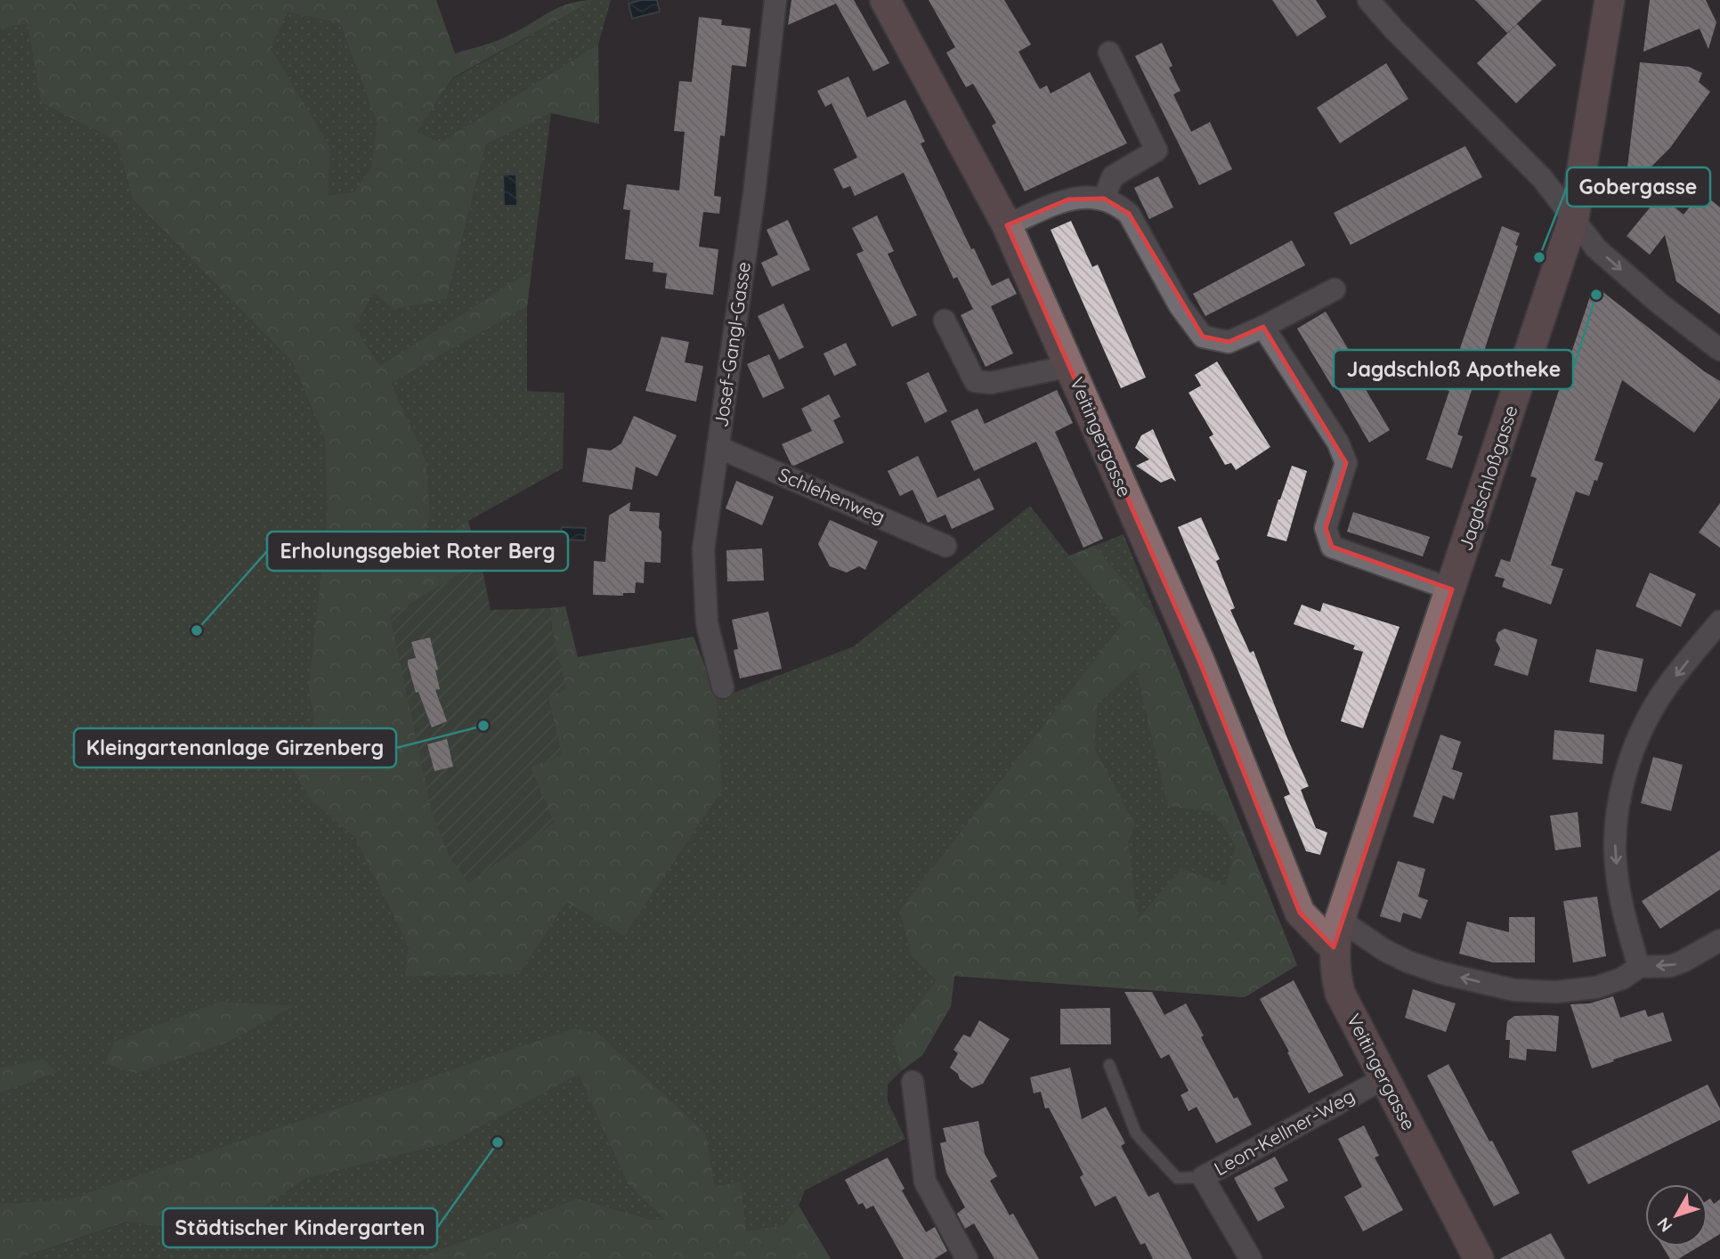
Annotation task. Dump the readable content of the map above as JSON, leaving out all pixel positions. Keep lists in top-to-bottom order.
{
  "streets": {
    "street": [
      "Josef-Gangl-Gasse",
      "Veitingergasse",
      "Jagdschloßgasse",
      "Schlehenweg",
      "Leon-Kellner-Weg"
    ]
  },
  "crossings": [
    ["Josef-Gangl-Gasse", "Schlehenweg"],
    ["Veitingergasse", "Jagdschloßgasse"],
    ["Veitingergasse", "Leon-Kellner-Weg"]
  ],
  "places": [
    "Gobergasse",
    "Jagdschloß Apotheke",
    "Erholungsgebiet Roter Berg",
    "Kleingartenanlage Girzenberg",
    "Städtischer Kindergarten"
  ],
  "north": "bottom left"
}
